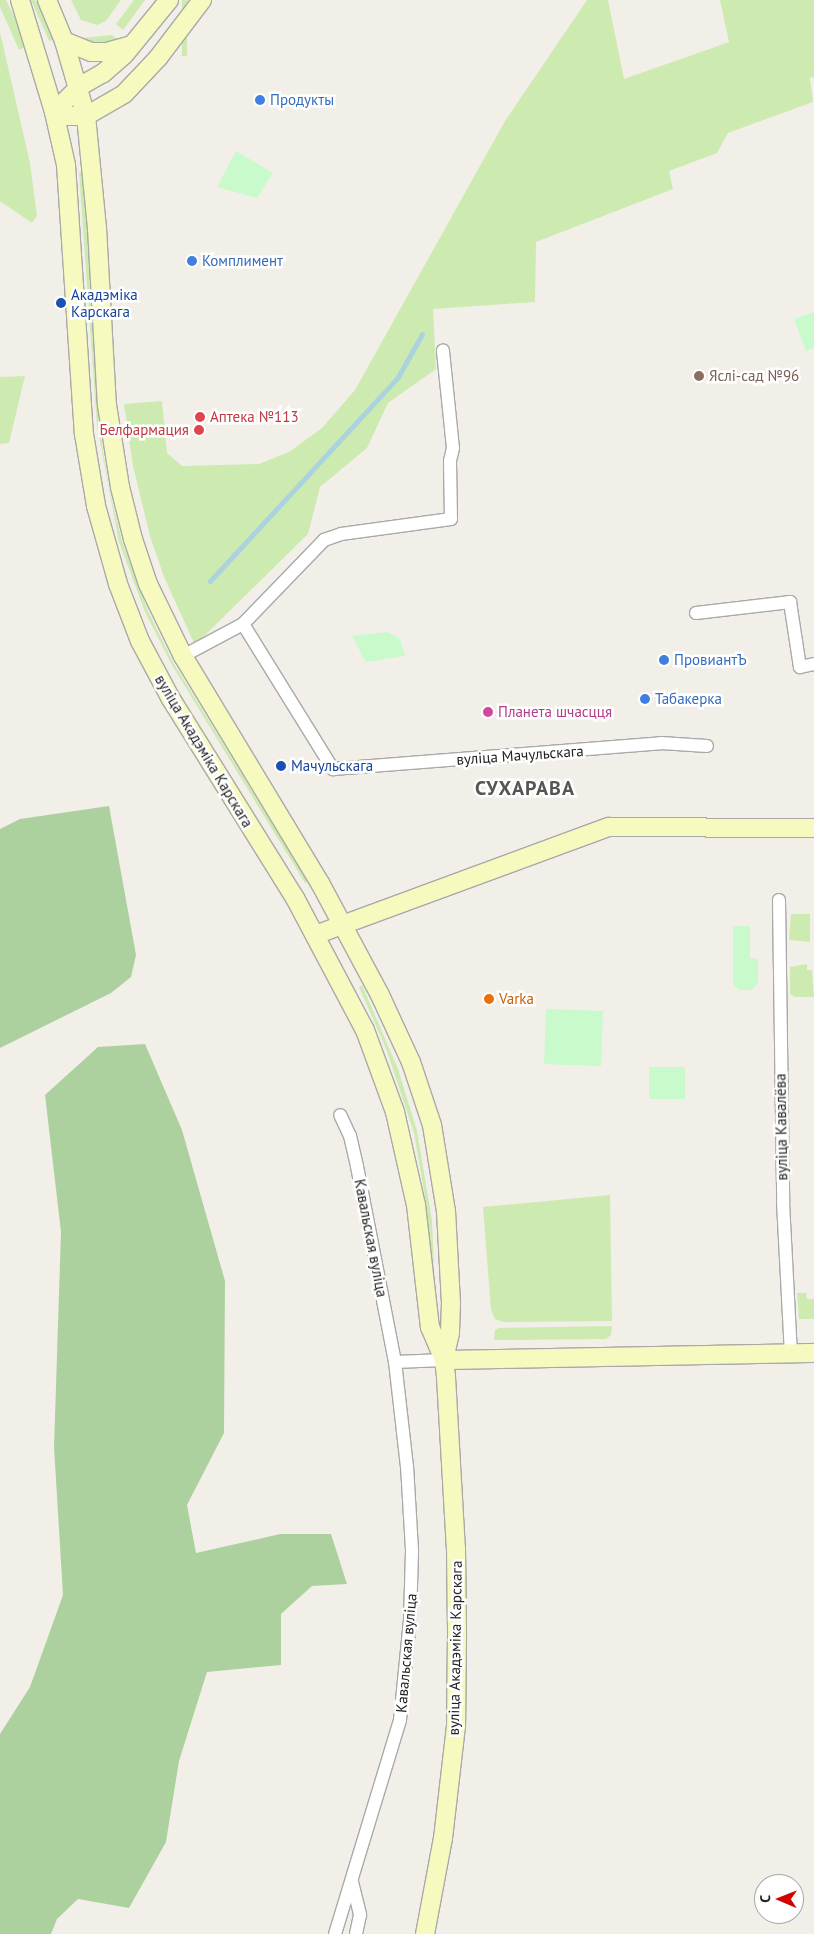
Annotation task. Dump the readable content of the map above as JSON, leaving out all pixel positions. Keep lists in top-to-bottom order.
{
  "streets": {
    "main road": ["вуліца Акадэміка Карскага"],
    "street": ["вуліца Мачульскага", "вуліца Кавалёва", "Кавальская вуліца"]
  },
  "districts": ["СУХАРАВА"],
  "places": [
    "Продукты",
    "Комплимент",
    "Акадэміка Карскага",
    "Яслі-сад №96",
    "Аптека №113",
    "Белфармация",
    "ПровиантЪ",
    "Табакерка",
    "Планета шчасцця",
    "Мачульскага",
    "Varka"
  ],
  "north": "left"
}
